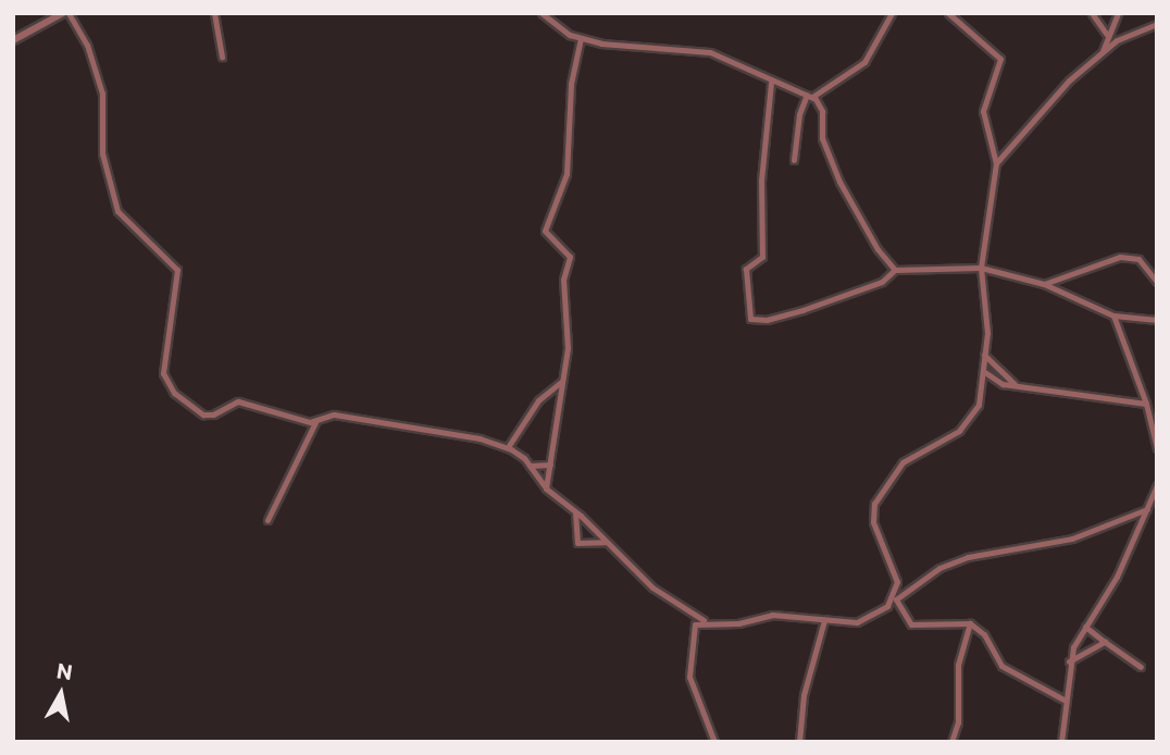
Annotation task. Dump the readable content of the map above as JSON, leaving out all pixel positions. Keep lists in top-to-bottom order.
{
  "north": "top"
}
